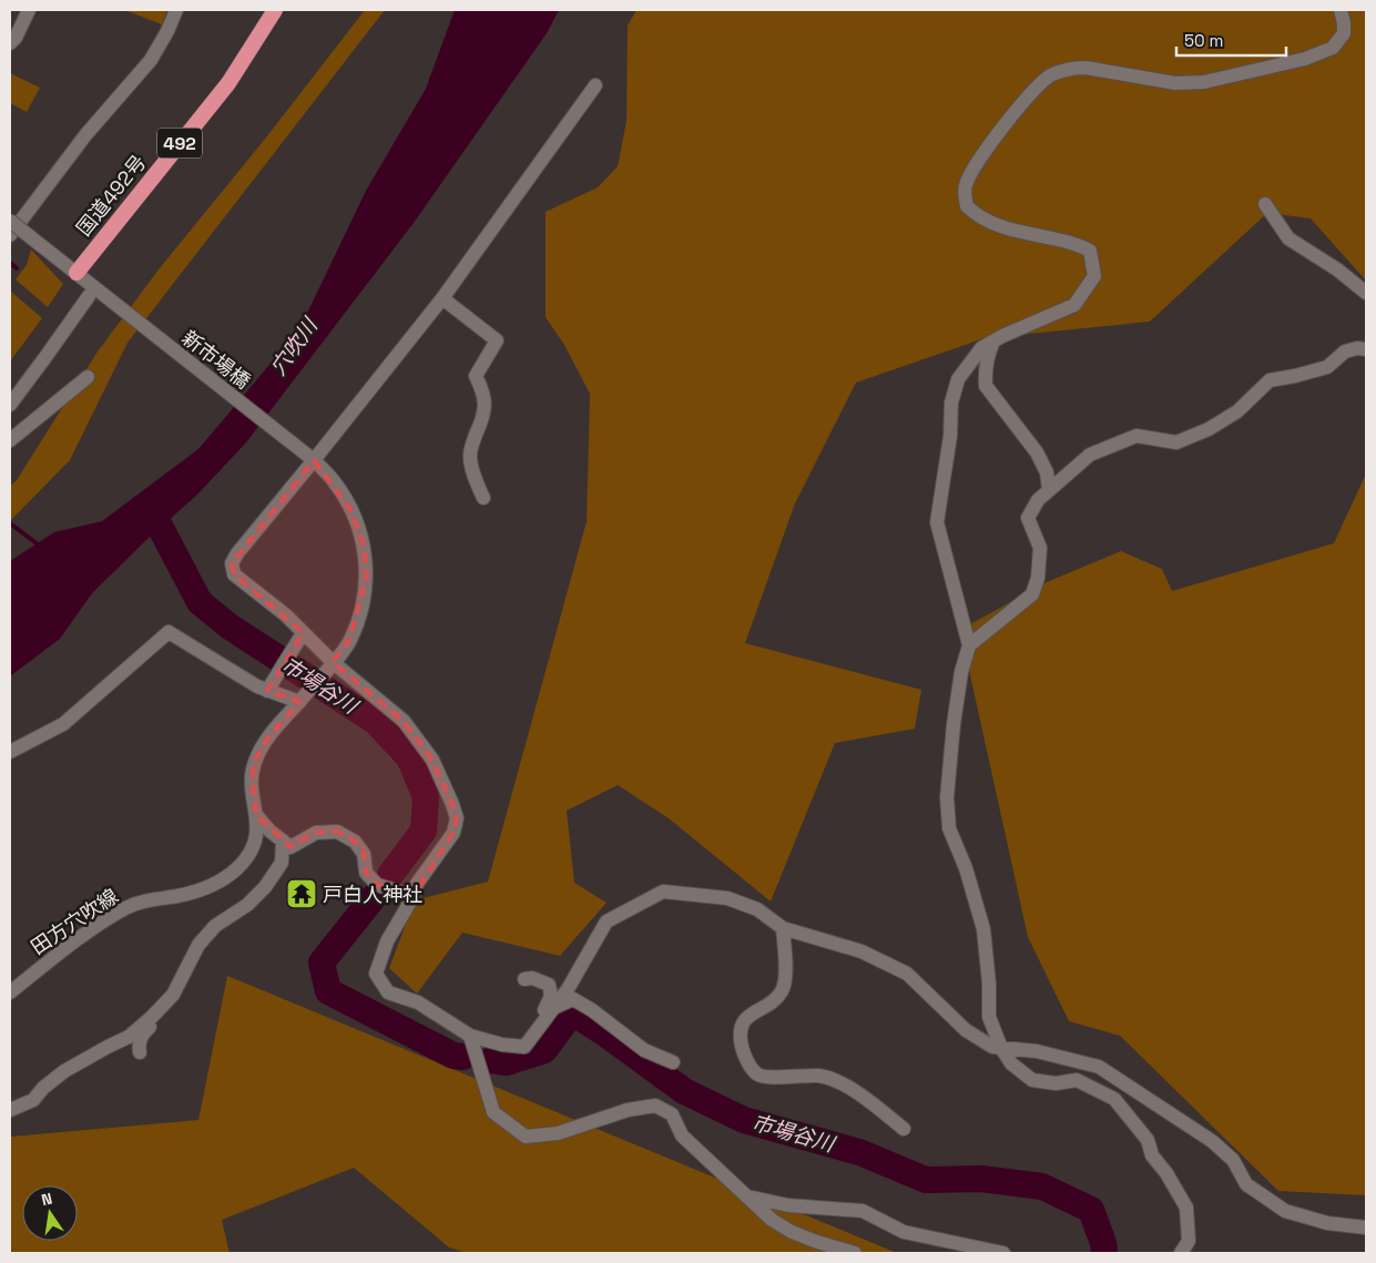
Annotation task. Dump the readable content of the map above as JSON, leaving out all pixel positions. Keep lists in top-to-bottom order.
{
  "streets": {
    "highway": ["492", "国道492号"],
    "street": ["新市場橋", "田方穴吹線"]
  },
  "crossings": [
    ["国道492号", "新市場橋"],
    ["新市場橋", "田方穴吹線"]
  ],
  "water": ["穴吹川", "市場谷川"],
  "places": {
    "temple": ["戸白人神社"]
  },
  "scale_bar": "50 m",
  "north": "top"
}
